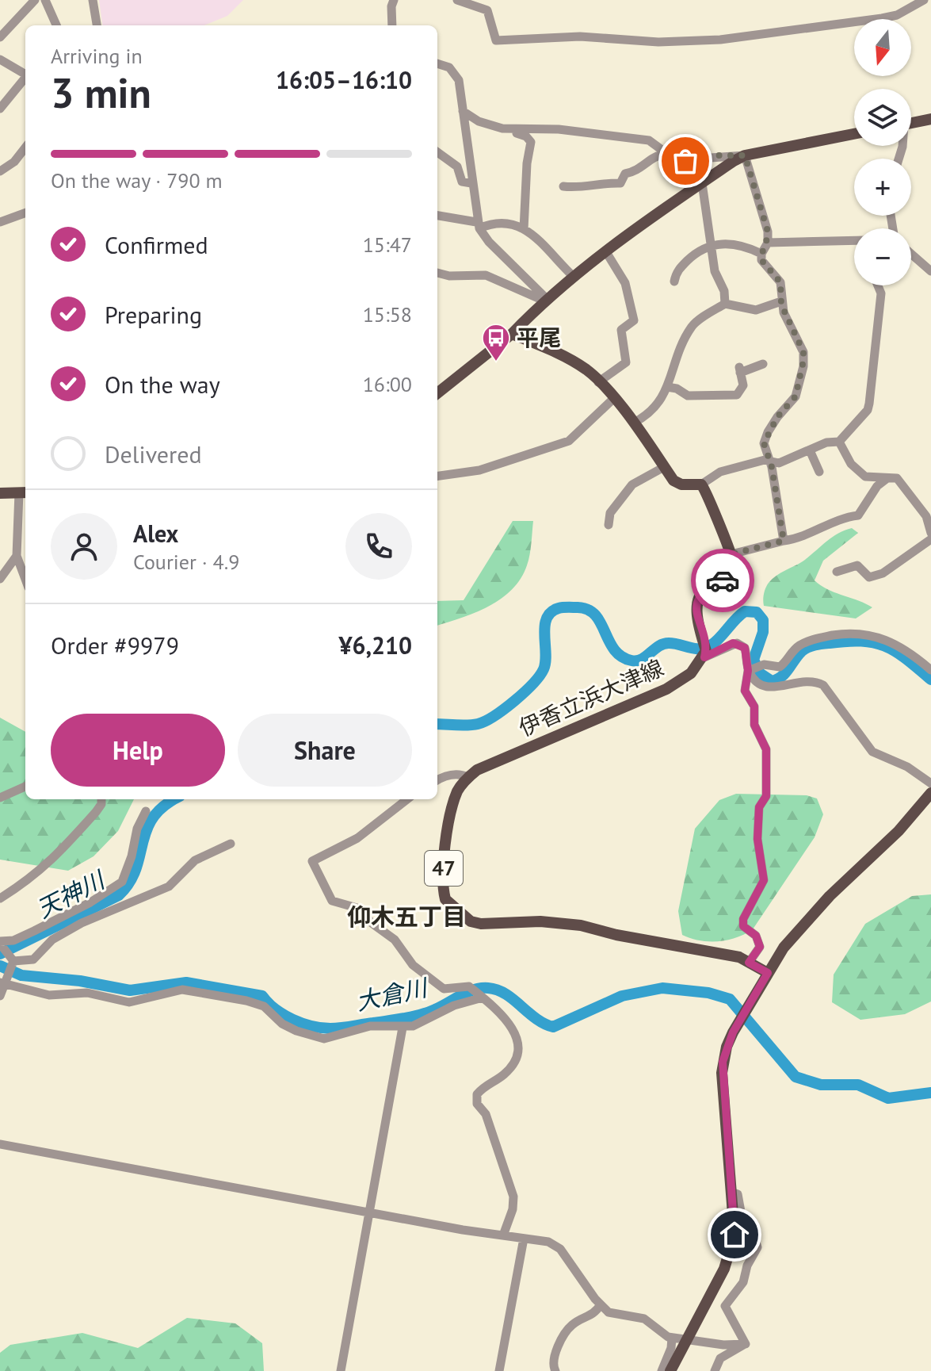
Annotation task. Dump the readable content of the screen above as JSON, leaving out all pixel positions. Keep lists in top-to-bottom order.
{
  "streets": {
    "main road": ["伊香立浜大津線", "47"]
  },
  "crossings": [
    ["伊香立浜大津線", "47"]
  ],
  "districts": ["仰木五丁目"],
  "water": ["天神川", "大倉川"],
  "places": {
    "bus stop": ["平尾"]
  },
  "north": "bottom",
  "page": {
    "map_buttons": ["+", "−"],
    "heading": ["3 min", "Arriving in", "16:05–16:10"],
    "panel": [
      "Alex",
      "Courier · 4.9",
      "Order #9979",
      "¥6,210"
    ],
    "bar": "On the way · 790 m",
    "list": [
      ["Confirmed", "15:47"],
      ["Preparing", "15:58"],
      ["On the way", "16:00"],
      "Delivered"
    ],
    "buttons": ["Help", "Share"]
  }
}
